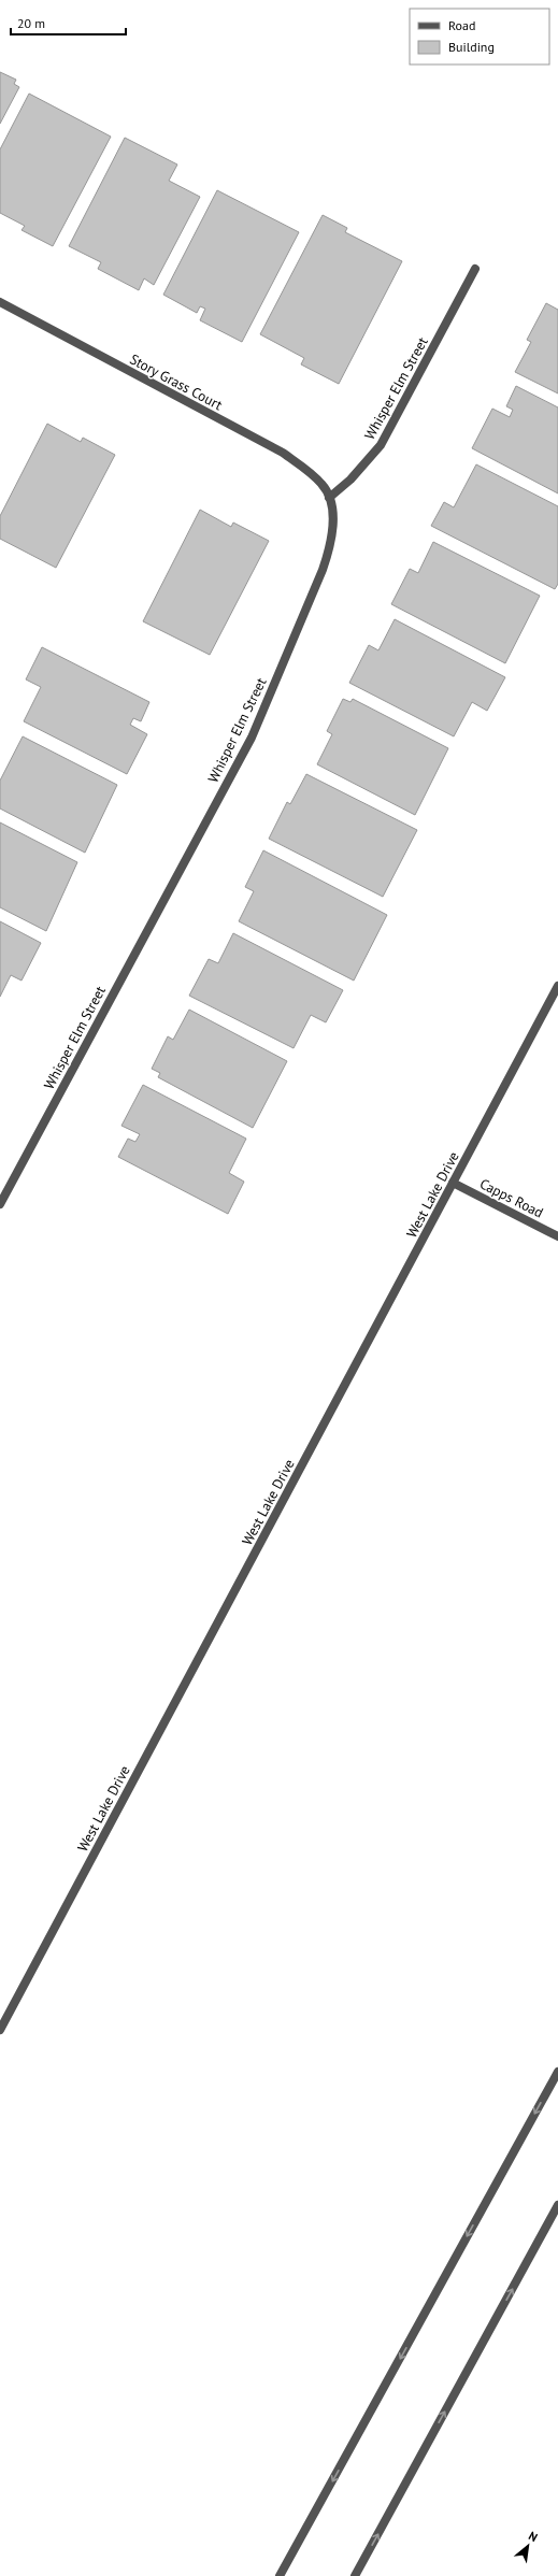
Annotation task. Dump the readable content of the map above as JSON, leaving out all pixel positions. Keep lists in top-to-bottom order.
{
  "streets": {
    "street": [
      "Story Grass Court",
      "Whisper Elm Street",
      "West Lake Drive",
      "Capps Road"
    ]
  },
  "crossings": [
    ["Story Grass Court", "Whisper Elm Street"],
    ["West Lake Drive", "Capps Road"]
  ],
  "legend": ["Road", "Building"],
  "scale_bar": "20 m",
  "north": "top right"
}
